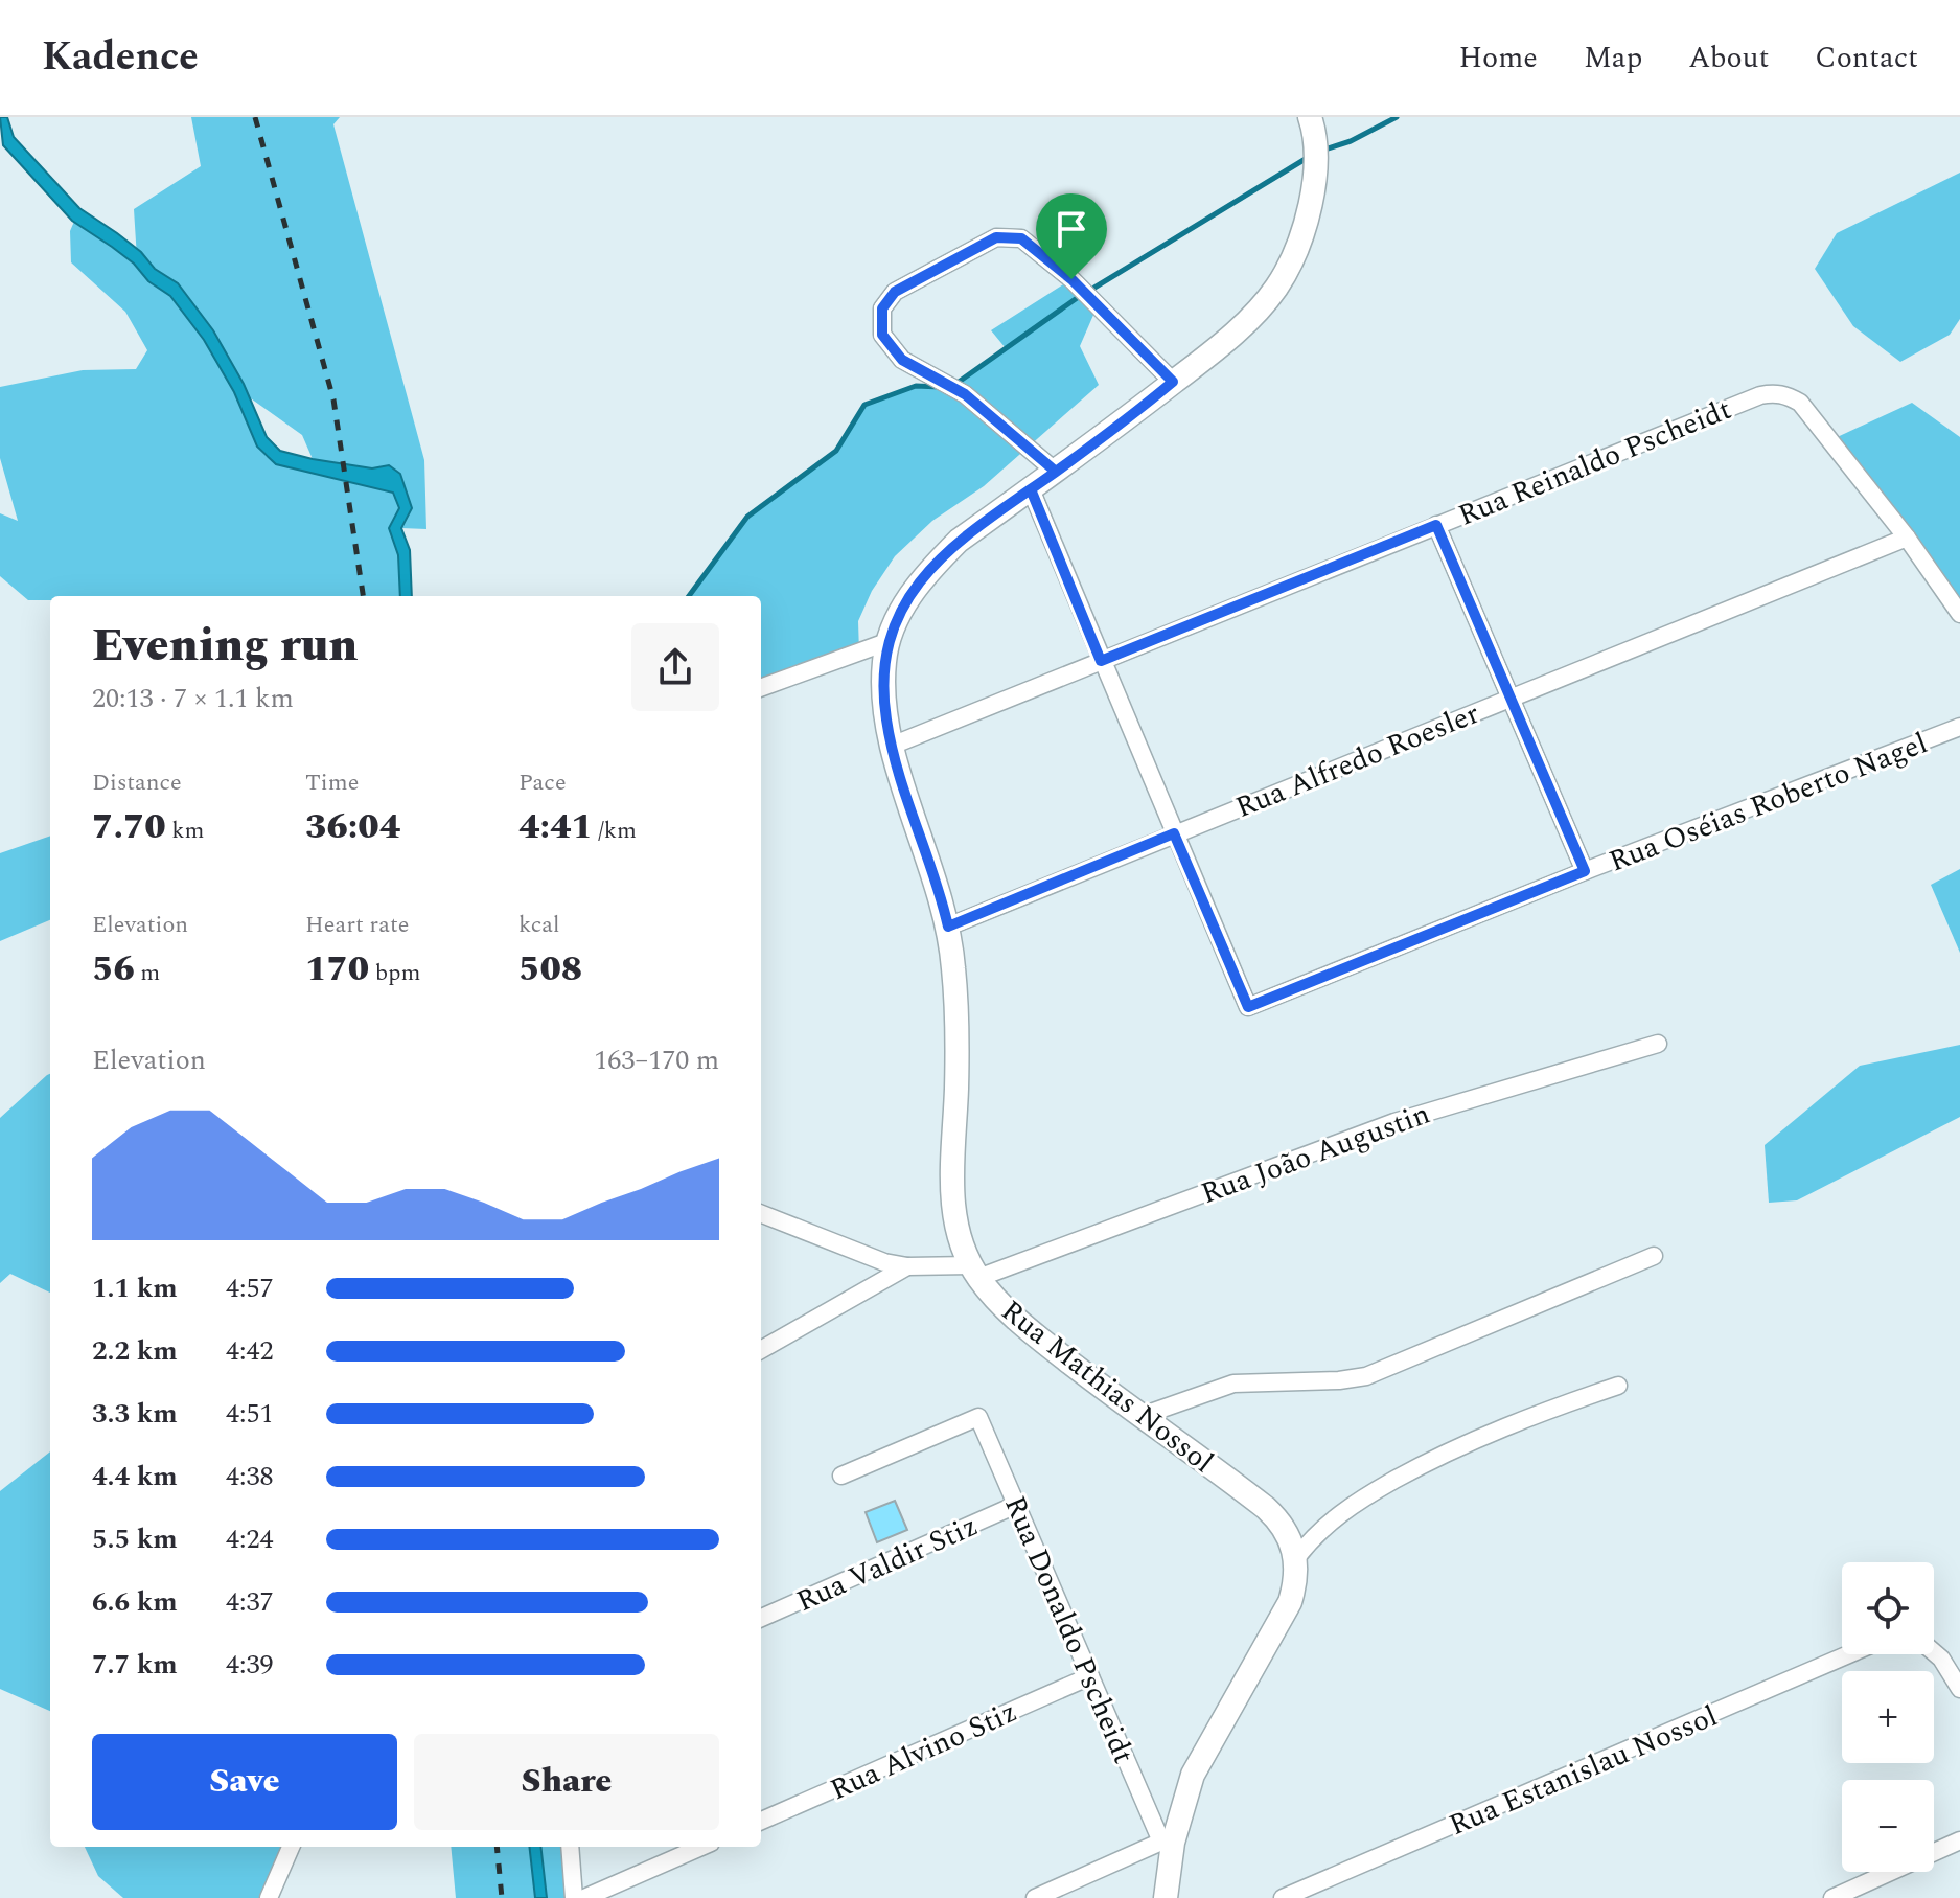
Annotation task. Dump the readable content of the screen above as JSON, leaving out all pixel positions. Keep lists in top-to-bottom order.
{
  "streets": {
    "street": [
      "Rua Reinaldo Pscheidt",
      "Rua Alfredo Roesler",
      "Rua Oséias Roberto Nagel",
      "Rua João Augustin",
      "Rua Mathias Nossol",
      "Rua Valdir Stiz",
      "Rua Donaldo Pscheidt",
      "Rua Alvino Stiz",
      "Rua Estanislau Nossol"
    ]
  },
  "crossings": [
    ["Rua Reinaldo Pscheidt", "Rua Alfredo Roesler"],
    ["Rua Reinaldo Pscheidt", "Rua Mathias Nossol"],
    ["Rua Alfredo Roesler", "Rua Oséias Roberto Nagel"],
    ["Rua Alfredo Roesler", "Rua Mathias Nossol"],
    ["Rua João Augustin", "Rua Mathias Nossol"],
    ["Rua Valdir Stiz", "Rua Donaldo Pscheidt"],
    ["Rua Donaldo Pscheidt", "Rua Alvino Stiz"]
  ],
  "page": {
    "header": "Kadence",
    "nav": [
      "Home",
      "Map",
      "About",
      "Contact"
    ],
    "heading": ["Evening run", "20:13 · 7 × 1.1 km"],
    "stats": [
      ["Distance", "7.70 km"],
      ["Time", "36:04"],
      ["Pace", "4:41 /km"],
      ["Elevation", "56 m"],
      ["Heart rate", "170 bpm"],
      ["kcal", "508"]
    ],
    "chart": ["Elevation", "163–170 m"],
    "list": [
      {
        "name": "1.1 km",
        "note": "4:57"
      },
      {
        "name": "2.2 km",
        "note": "4:42"
      },
      {
        "name": "3.3 km",
        "note": "4:51"
      },
      {
        "name": "4.4 km",
        "note": "4:38"
      },
      {
        "name": "5.5 km",
        "note": "4:24"
      },
      {
        "name": "6.6 km",
        "note": "4:37"
      },
      {
        "name": "7.7 km",
        "note": "4:39"
      }
    ],
    "map_buttons": ["+", "−"],
    "buttons": ["Save", "Share"]
  }
}
